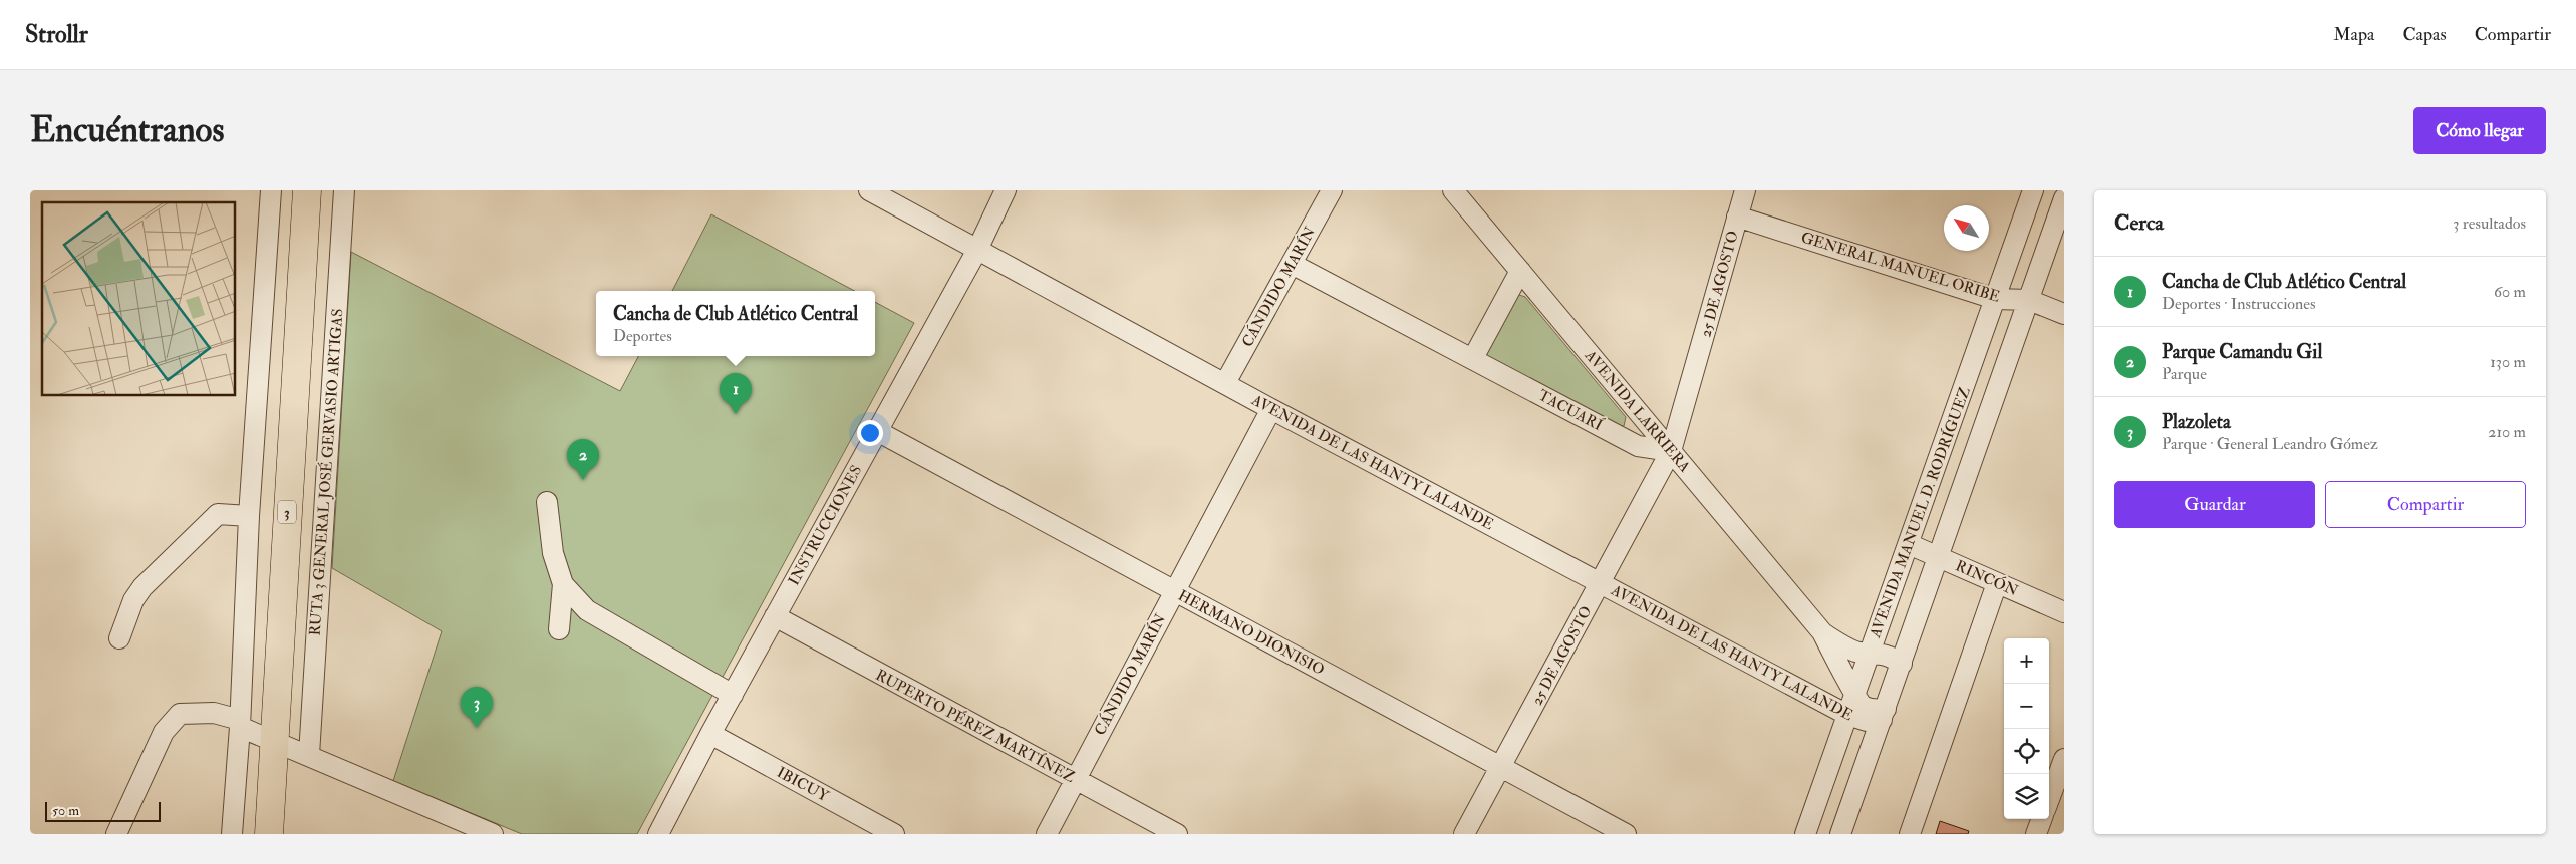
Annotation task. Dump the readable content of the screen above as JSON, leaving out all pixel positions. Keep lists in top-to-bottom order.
{
  "streets": {
    "highway": ["3"],
    "street": [
      "GENERAL MANUEL ORIBE",
      "25 DE AGOSTO",
      "CÁNDIDO MARÍN",
      "TACUARÍ",
      "AVENIDA LARRIERA",
      "AVENIDA DE LAS HANTY LALANDE",
      "RUTA 3 GENERAL JOSÉ GERVASIO ARTIGAS",
      "AVENIDA MANUEL D. RODRÍGUEZ",
      "INSTRUCCIONES",
      "RINCÓN",
      "HERMANO DIONISIO",
      "RUPERTO PÉREZ MARTÍNEZ",
      "IBICUY"
    ]
  },
  "crossings": [
    ["GENERAL MANUEL ORIBE", "25 DE AGOSTO"],
    ["GENERAL MANUEL ORIBE", "AVENIDA MANUEL D. RODRÍGUEZ"],
    ["25 DE AGOSTO", "TACUARÍ"],
    ["25 DE AGOSTO", "AVENIDA LARRIERA"],
    ["25 DE AGOSTO", "AVENIDA DE LAS HANTY LALANDE"],
    ["25 DE AGOSTO", "HERMANO DIONISIO"],
    ["CÁNDIDO MARÍN", "TACUARÍ"],
    ["CÁNDIDO MARÍN", "AVENIDA DE LAS HANTY LALANDE"],
    ["CÁNDIDO MARÍN", "HERMANO DIONISIO"],
    ["CÁNDIDO MARÍN", "RUPERTO PÉREZ MARTÍNEZ"],
    ["TACUARÍ", "AVENIDA LARRIERA"],
    ["AVENIDA LARRIERA", "AVENIDA MANUEL D. RODRÍGUEZ"],
    ["AVENIDA DE LAS HANTY LALANDE", "AVENIDA MANUEL D. RODRÍGUEZ"],
    ["AVENIDA DE LAS HANTY LALANDE", "INSTRUCCIONES"],
    ["AVENIDA MANUEL D. RODRÍGUEZ", "RINCÓN"],
    ["INSTRUCCIONES", "HERMANO DIONISIO"],
    ["INSTRUCCIONES", "RUPERTO PÉREZ MARTÍNEZ"],
    ["INSTRUCCIONES", "IBICUY"]
  ],
  "scale_bar": "50 m",
  "north": "top left",
  "page": {
    "header": "Strollr",
    "nav": ["Mapa", "Capas", "Compartir"],
    "buttons": [
      "Cómo llegar",
      ["Guardar", "Compartir"]
    ],
    "title": "Encuéntranos",
    "heading": ["Cerca", "3 resultados"],
    "list": [
      {
        "mark": "1",
        "name": "Cancha de Club Atlético Central",
        "note": "Deportes · Instrucciones",
        "value": "60 m"
      },
      {
        "mark": "2",
        "name": "Parque Camandu Gil",
        "note": "Parque",
        "value": "130 m"
      },
      {
        "mark": "3",
        "name": "Plazoleta",
        "note": "Parque · General Leandro Gómez",
        "value": "210 m"
      }
    ],
    "popup": ["Cancha de Club Atlético Central", "Deportes"],
    "pins": ["1", "2", "3"],
    "map_buttons": ["+", "−"],
    "scale": "50 m"
  }
}
